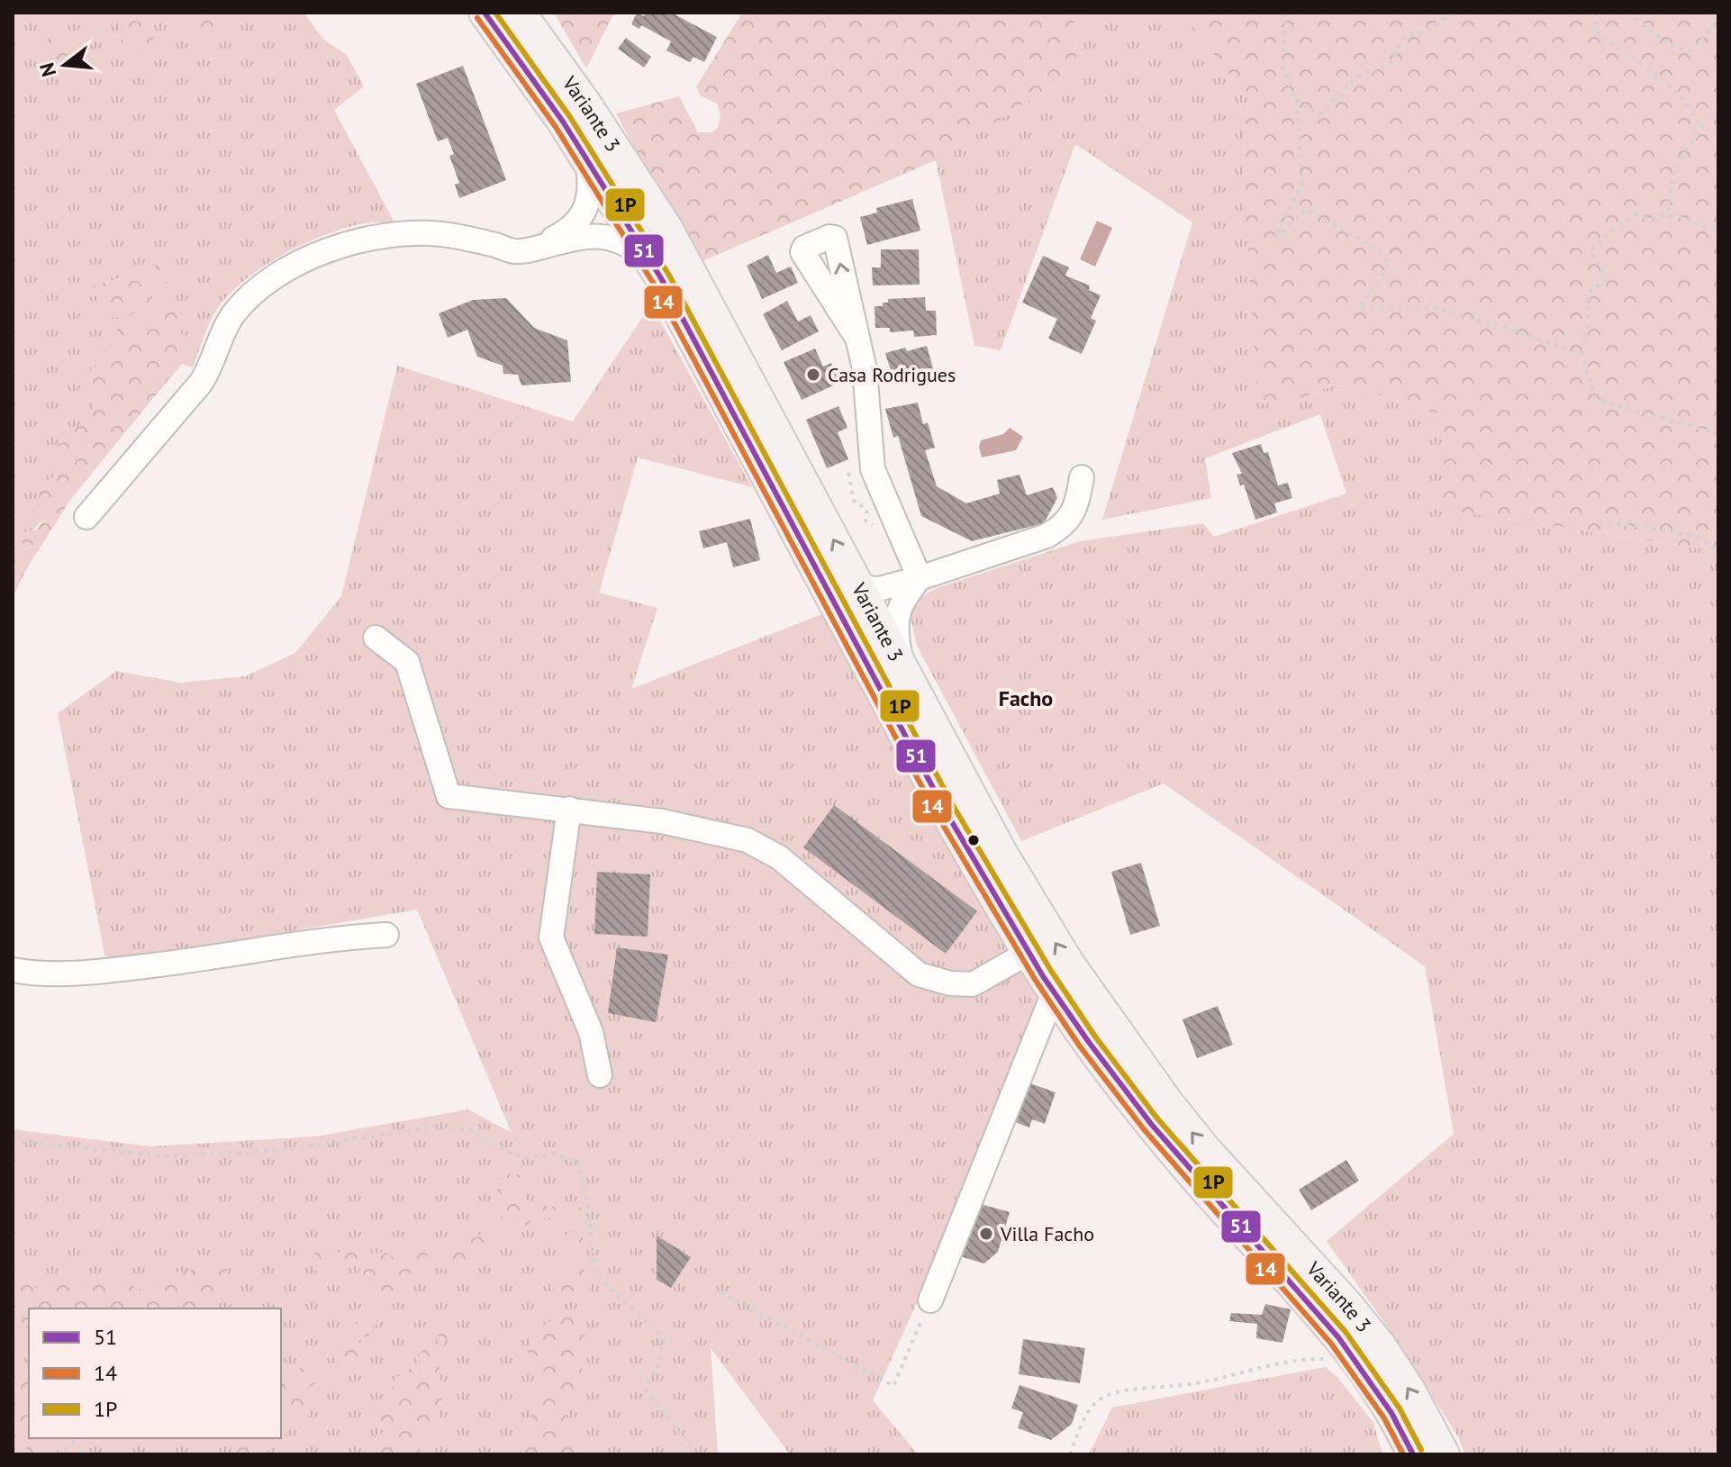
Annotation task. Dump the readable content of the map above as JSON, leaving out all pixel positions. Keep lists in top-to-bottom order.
{
  "streets": {
    "main road": ["Variante 3"]
  },
  "districts": ["Facho"],
  "places": ["Casa Rodrigues", "Villa Facho"],
  "lines": ["transit line 51", "transit line 1P", "transit line 14"],
  "legend": ["51", "14", "1P"],
  "north": "left"
}
